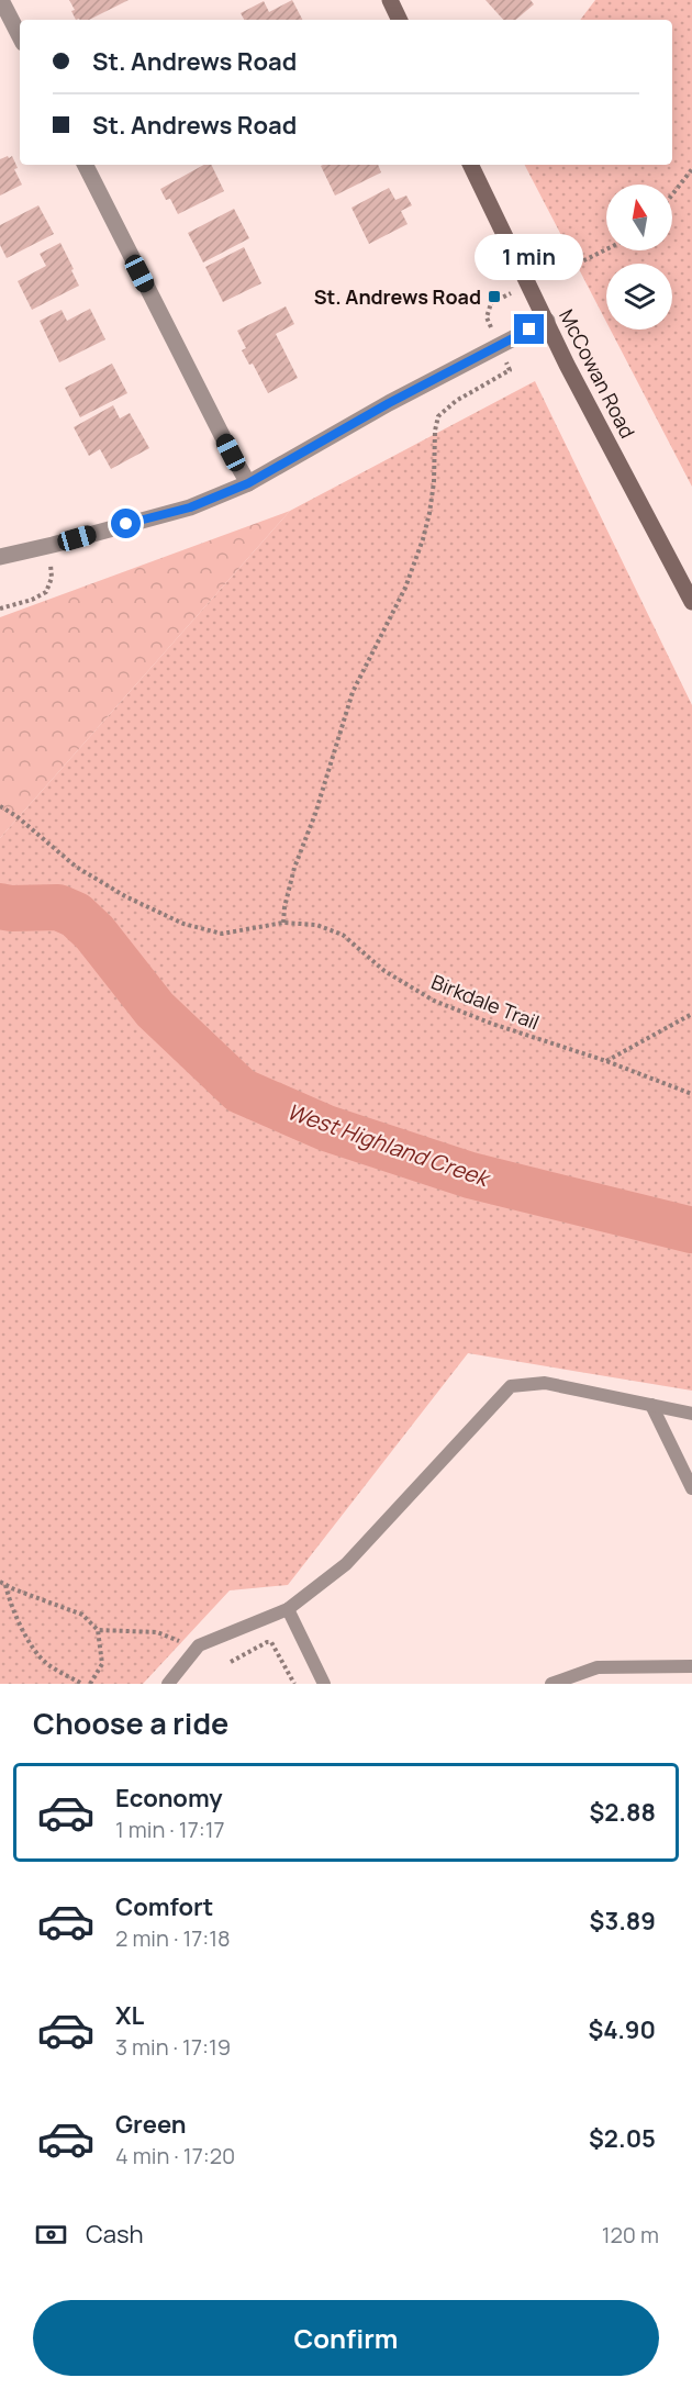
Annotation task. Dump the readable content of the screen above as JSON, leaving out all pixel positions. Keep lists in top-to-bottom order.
{
  "streets": {
    "main road": ["McCowan Road"],
    "path": ["Birkdale Trail"]
  },
  "water": ["West Highland Creek"],
  "places": {
    "transit": ["St. Andrews Road"]
  },
  "north": "top",
  "page": {
    "banner": ["St. Andrews Road", "St. Andrews Road"],
    "bubble": "1 min",
    "heading": "Choose a ride",
    "list": [
      {
        "name": "Economy",
        "note": "1 min · 17:17",
        "value": "$2.88"
      },
      {
        "name": "Comfort",
        "note": "2 min · 17:18",
        "value": "$3.89"
      },
      {
        "name": "XL",
        "note": "3 min · 17:19",
        "value": "$4.90"
      },
      {
        "name": "Green",
        "note": "4 min · 17:20",
        "value": "$2.05"
      }
    ],
    "pay": ["Cash", "120 m"],
    "buttons": "Confirm"
  }
}
